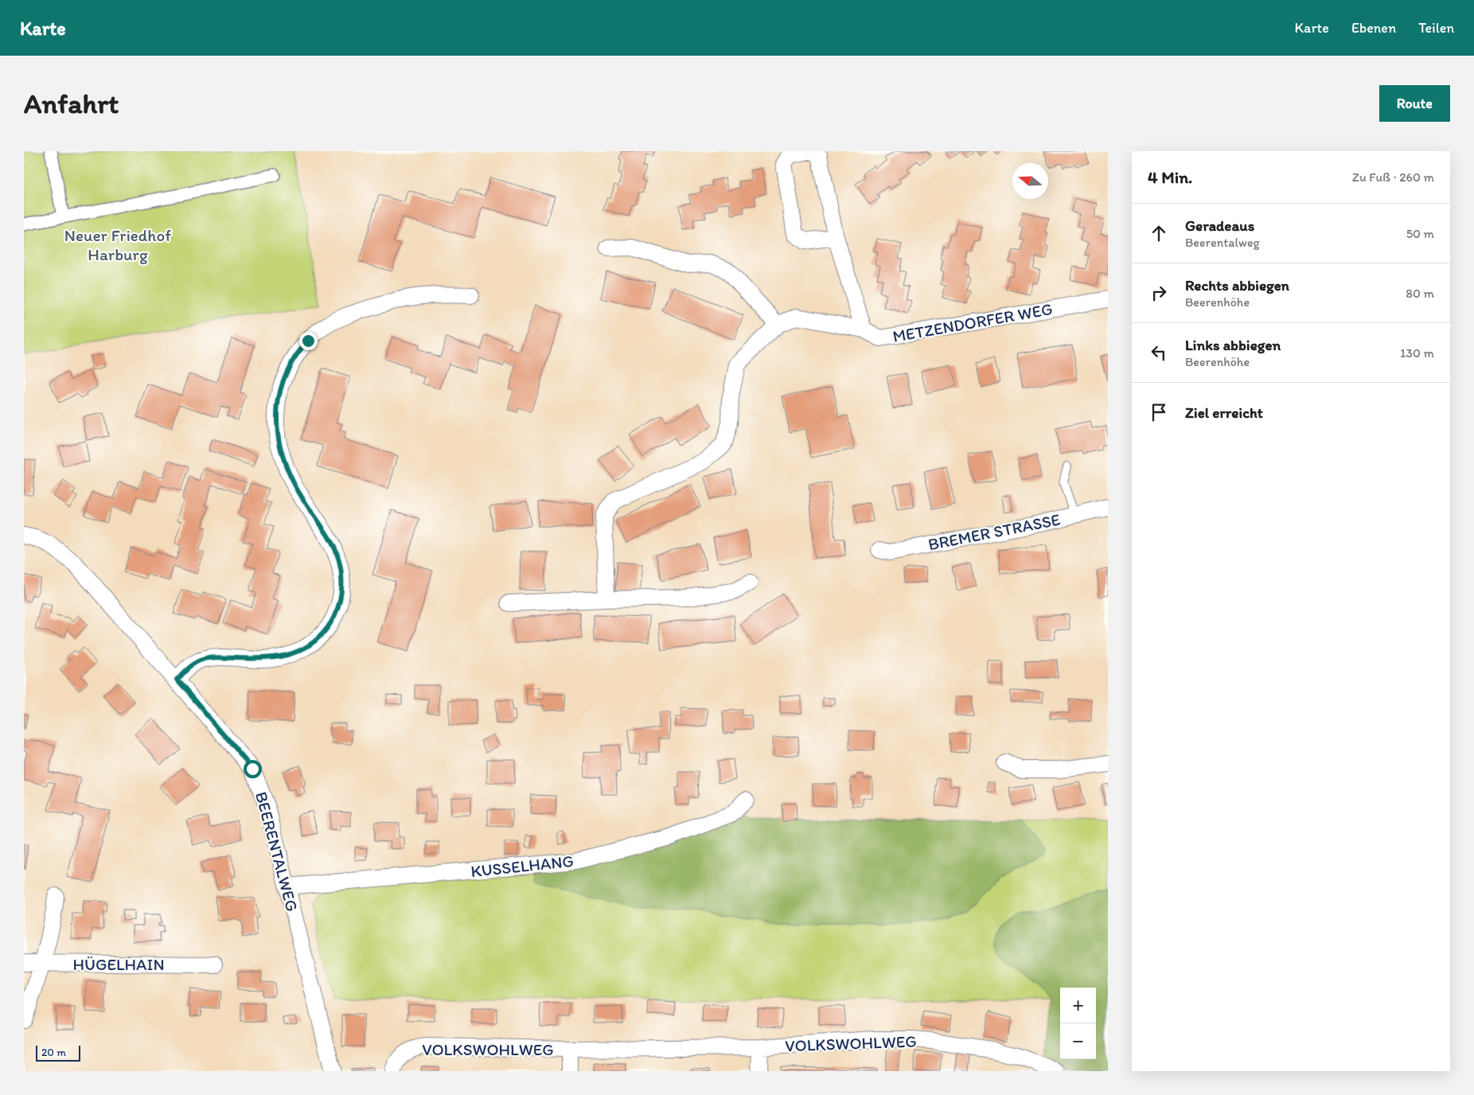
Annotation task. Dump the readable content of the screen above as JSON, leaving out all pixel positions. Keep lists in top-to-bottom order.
{
  "streets": {
    "street": [
      "METZENDORFER WEG",
      "BREMER STRASSE",
      "BEERENTALWEG",
      "KUSSELHANG",
      "HÜGELHAIN",
      "VOLKSWOHLWEG"
    ]
  },
  "crossings": [
    ["BEERENTALWEG", "KUSSELHANG"]
  ],
  "parks": ["Neuer Friedhof Harburg"],
  "scale_bar": "20 m",
  "north": "left",
  "page": {
    "header": "Karte",
    "nav": ["Karte", "Ebenen", "Teilen"],
    "buttons": "Route",
    "title": "Anfahrt",
    "heading": ["4 Min.", "Zu Fuß · 260 m"],
    "list": [
      ["Geradeaus", "Beerentalweg", "50 m"],
      ["Rechts abbiegen", "Beerenhöhe", "80 m"],
      ["Links abbiegen", "Beerenhöhe", "130 m"],
      "Ziel erreicht"
    ],
    "map_buttons": ["+", "−"],
    "scale": "20 m"
  }
}
